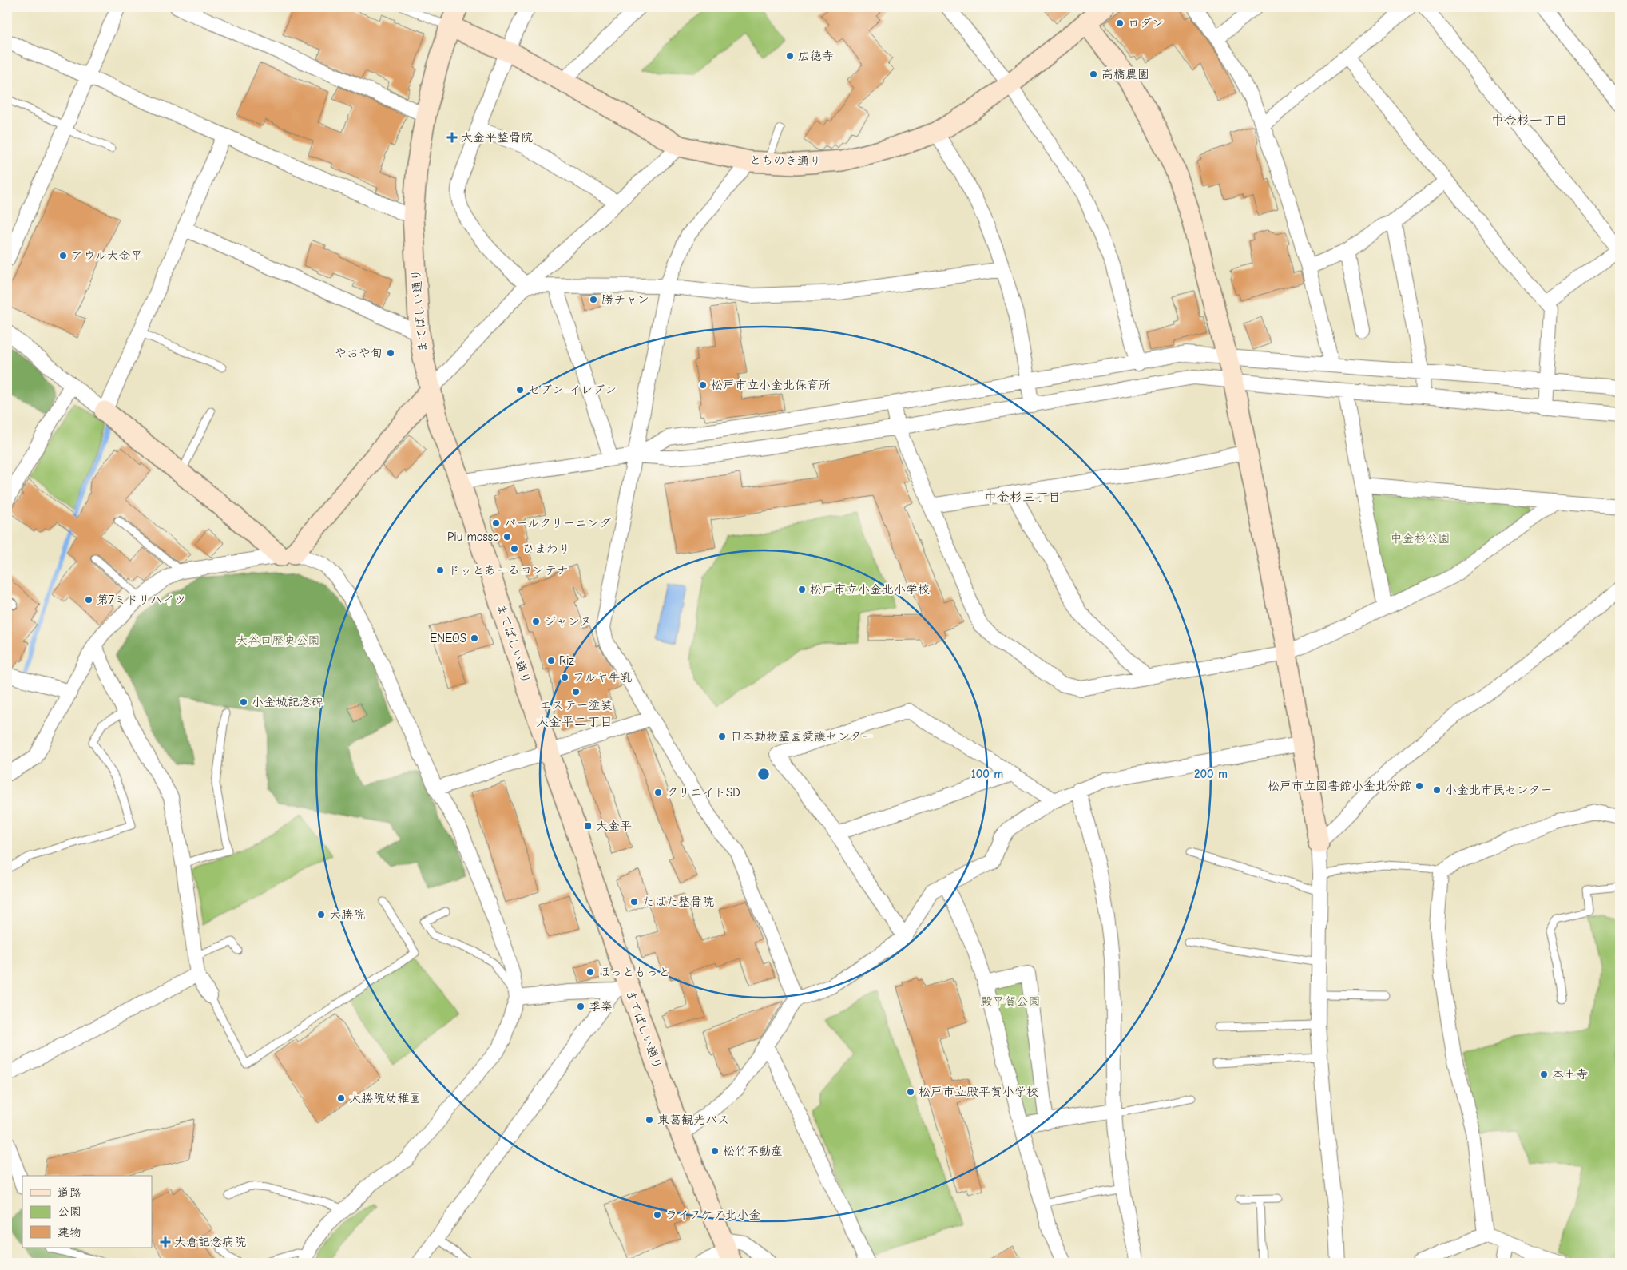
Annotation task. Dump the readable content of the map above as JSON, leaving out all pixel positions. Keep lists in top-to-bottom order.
{
  "streets": {
    "street": ["とちのき通り", "まてばしい通り"]
  },
  "crossings": [
    ["とちのき通り", "まてばしい通り"]
  ],
  "districts": ["中金杉一丁目", "中金杉三丁目", "大金平二丁目"],
  "parks": ["中金杉公園", "大谷口歴史公園", "殿平賀公園"],
  "places": {
    "other": [
      "ロダン",
      "広徳寺",
      "高橋農園",
      "アウル大金平",
      "勝チャン",
      "やおや旬",
      "松戸市立小金北保育所",
      "セブン-イレブン",
      "パールクリーニング",
      "Piu mosso",
      "ひまわり",
      "ドッとあーるコンテナ",
      "松戸市立小金北小学校",
      "第7ミドリハイツ",
      "ジャンヌ",
      "ENEOS",
      "Riz",
      "フルヤ牛乳",
      "エステー塗装",
      "小金城記念碑",
      "日本動物霊園愛護センター",
      "松戸市立図書館小金北分館",
      "小金北市民センター",
      "クリエイトSD",
      "たばた整骨院",
      "大勝院",
      "ほっともっと",
      "季楽",
      "本土寺",
      "松戸市立殿平賀小学校",
      "大勝院幼稚園",
      "東葛観光バス",
      "松竹不動産",
      "ライフケア北小金"
    ],
    "health": ["大金平整骨院", "大倉記念病院"],
    "transit": ["大金平"]
  },
  "legend": ["道路", "公園", "建物"],
  "rings": ["100 m", "200 m"]
}
